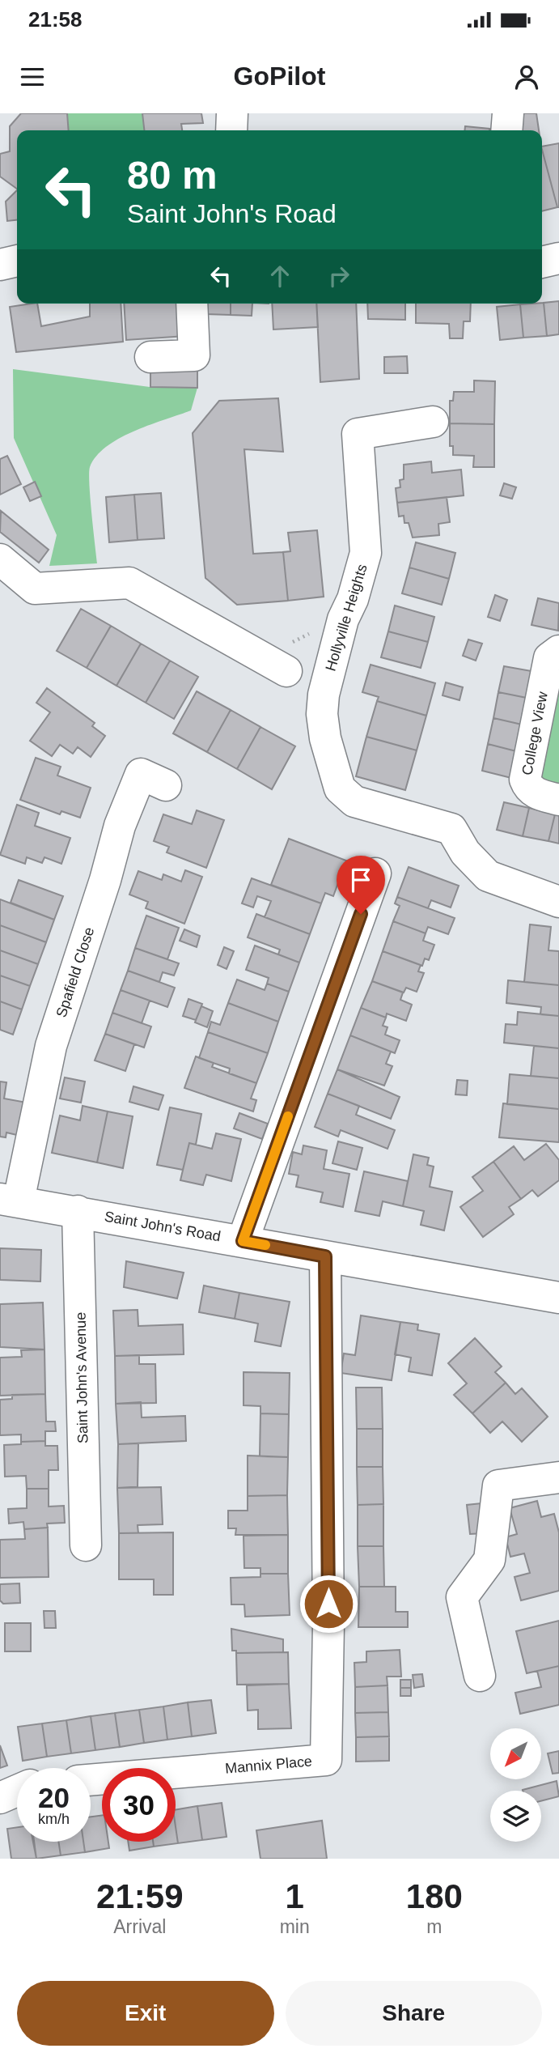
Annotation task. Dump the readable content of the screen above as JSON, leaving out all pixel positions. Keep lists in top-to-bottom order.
{
  "streets": {
    "street": [
      "Hollyville Heights",
      "College View",
      "Spafield Close",
      "Saint John's Road",
      "Saint John's Avenue",
      "Mannix Place"
    ]
  },
  "crossings": [
    ["Spafield Close", "Saint John's Road"],
    ["Saint John's Road", "Saint John's Avenue"],
    ["Saint John's Road", "Mannix Place"]
  ],
  "north": "bottom left",
  "page": {
    "status": "21:58",
    "header": "GoPilot",
    "turn": ["80 m", "Saint John's Road"],
    "speed": "20 km/h",
    "limit": "30",
    "eta": [
      "21:59",
      "Arrival",
      "1",
      "min",
      "180",
      "m"
    ],
    "buttons": ["Exit", "Share"]
  }
}
